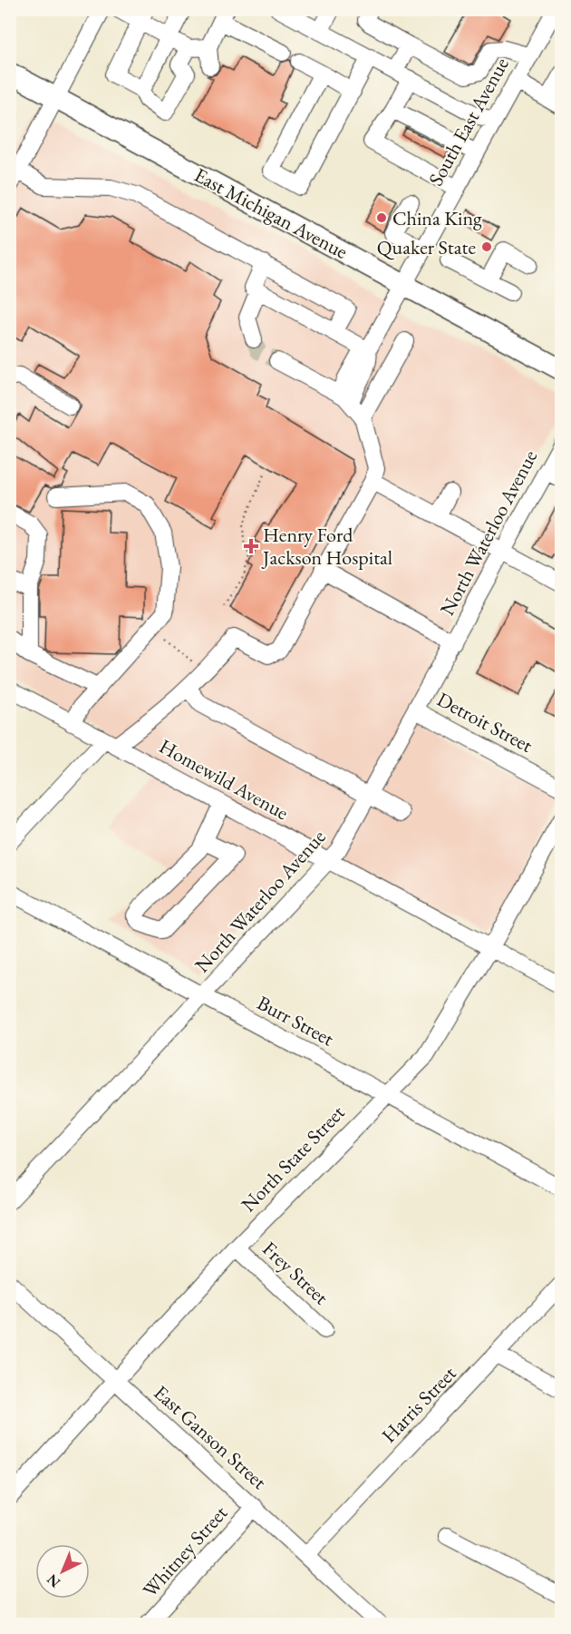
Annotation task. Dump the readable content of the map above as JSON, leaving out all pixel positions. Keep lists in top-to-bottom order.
{
  "streets": {
    "main road": ["East Michigan Avenue"],
    "street": [
      "South East Avenue",
      "North Waterloo Avenue",
      "Detroit Street",
      "Homewild Avenue",
      "Burr Street",
      "North State Street",
      "Frey Street",
      "Harris Street",
      "East Ganson Street",
      "Whitney Street"
    ]
  },
  "crossings": [
    ["South East Avenue", "East Michigan Avenue"],
    ["North Waterloo Avenue", "Detroit Street"],
    ["North Waterloo Avenue", "Homewild Avenue"],
    ["North Waterloo Avenue", "Burr Street"],
    ["Homewild Avenue", "North State Street"],
    ["Burr Street", "North State Street"],
    ["North State Street", "Frey Street"],
    ["North State Street", "East Ganson Street"],
    ["Harris Street", "East Ganson Street"],
    ["East Ganson Street", "Whitney Street"]
  ],
  "places": {
    "other": ["China King", "Quaker State"],
    "health": ["Henry Ford Jackson Hospital"]
  },
  "north": "bottom left"
}
